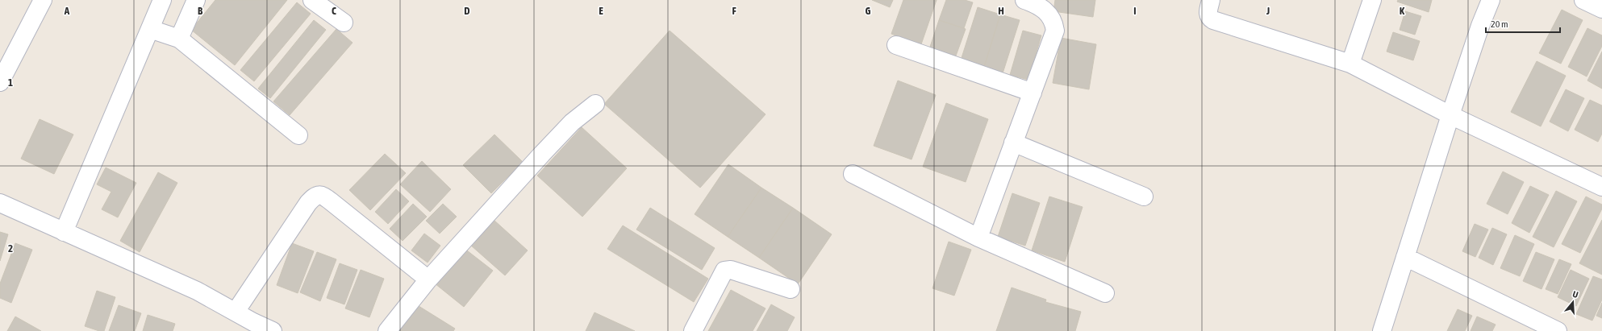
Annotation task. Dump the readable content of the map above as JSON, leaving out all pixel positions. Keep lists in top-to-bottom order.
{
  "scale_bar": "20 m",
  "north": "top",
  "grid": {
    "columns": [
      "A",
      "B",
      "C",
      "D",
      "E",
      "F",
      "G",
      "H",
      "I",
      "J",
      "K"
    ],
    "rows": ["1", "2"]
  }
}
